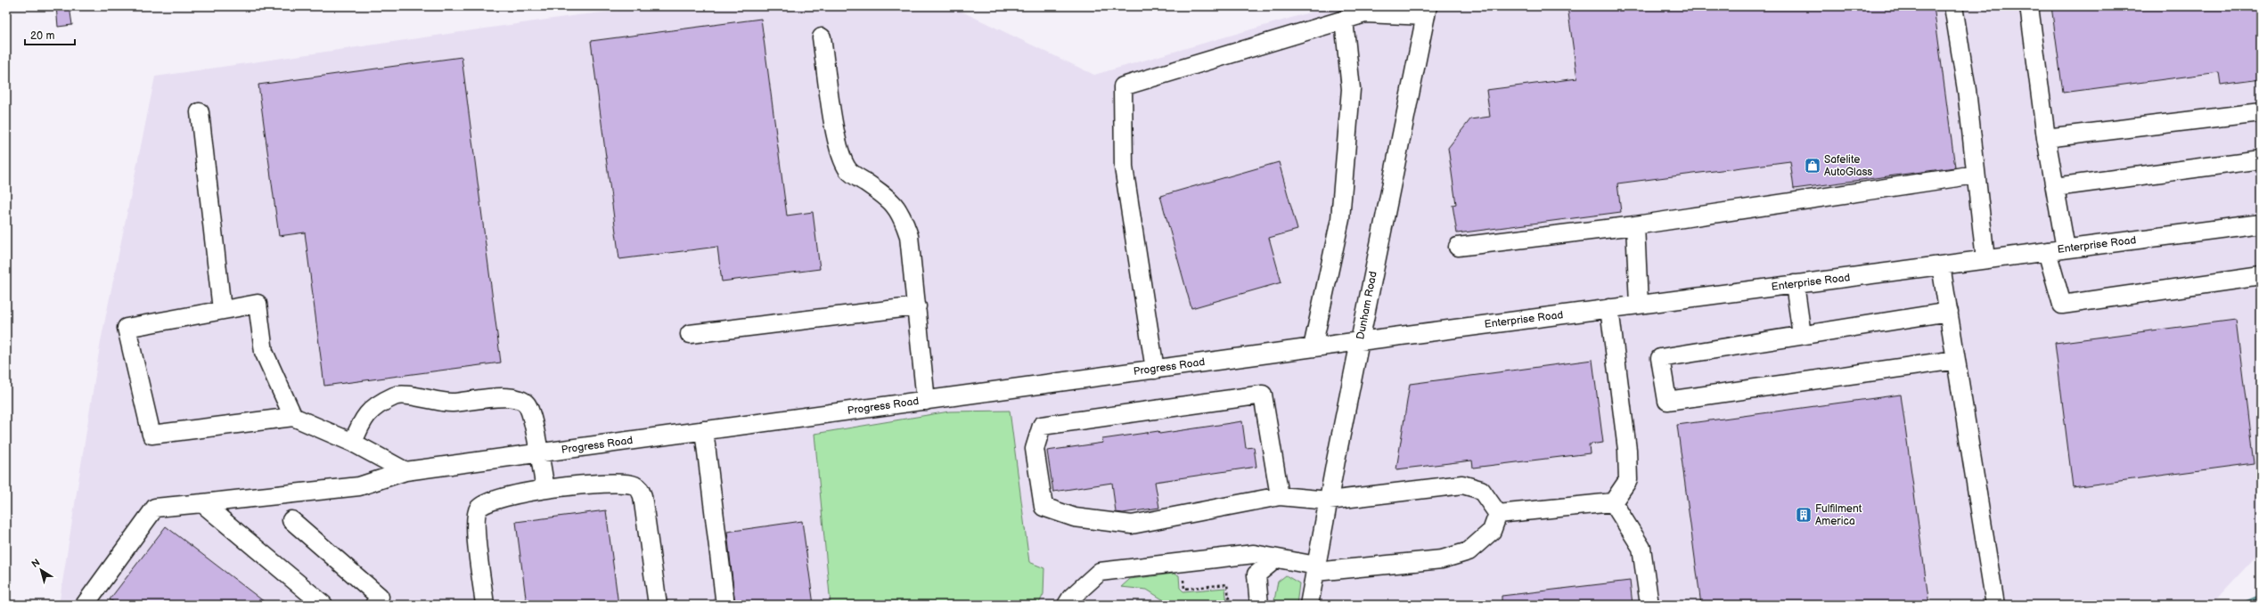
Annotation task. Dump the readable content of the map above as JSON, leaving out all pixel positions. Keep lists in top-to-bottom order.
{
  "streets": {
    "street": ["Enterprise Road", "Dunham Road", "Progress Road"]
  },
  "crossings": [
    ["Enterprise Road", "Dunham Road"],
    ["Enterprise Road", "Progress Road"],
    ["Dunham Road", "Progress Road"]
  ],
  "places": {
    "shop": ["Safelite AutoGlass"],
    "building": ["Fulfilment America"]
  },
  "scale_bar": "20 m",
  "north": "top left"
}
